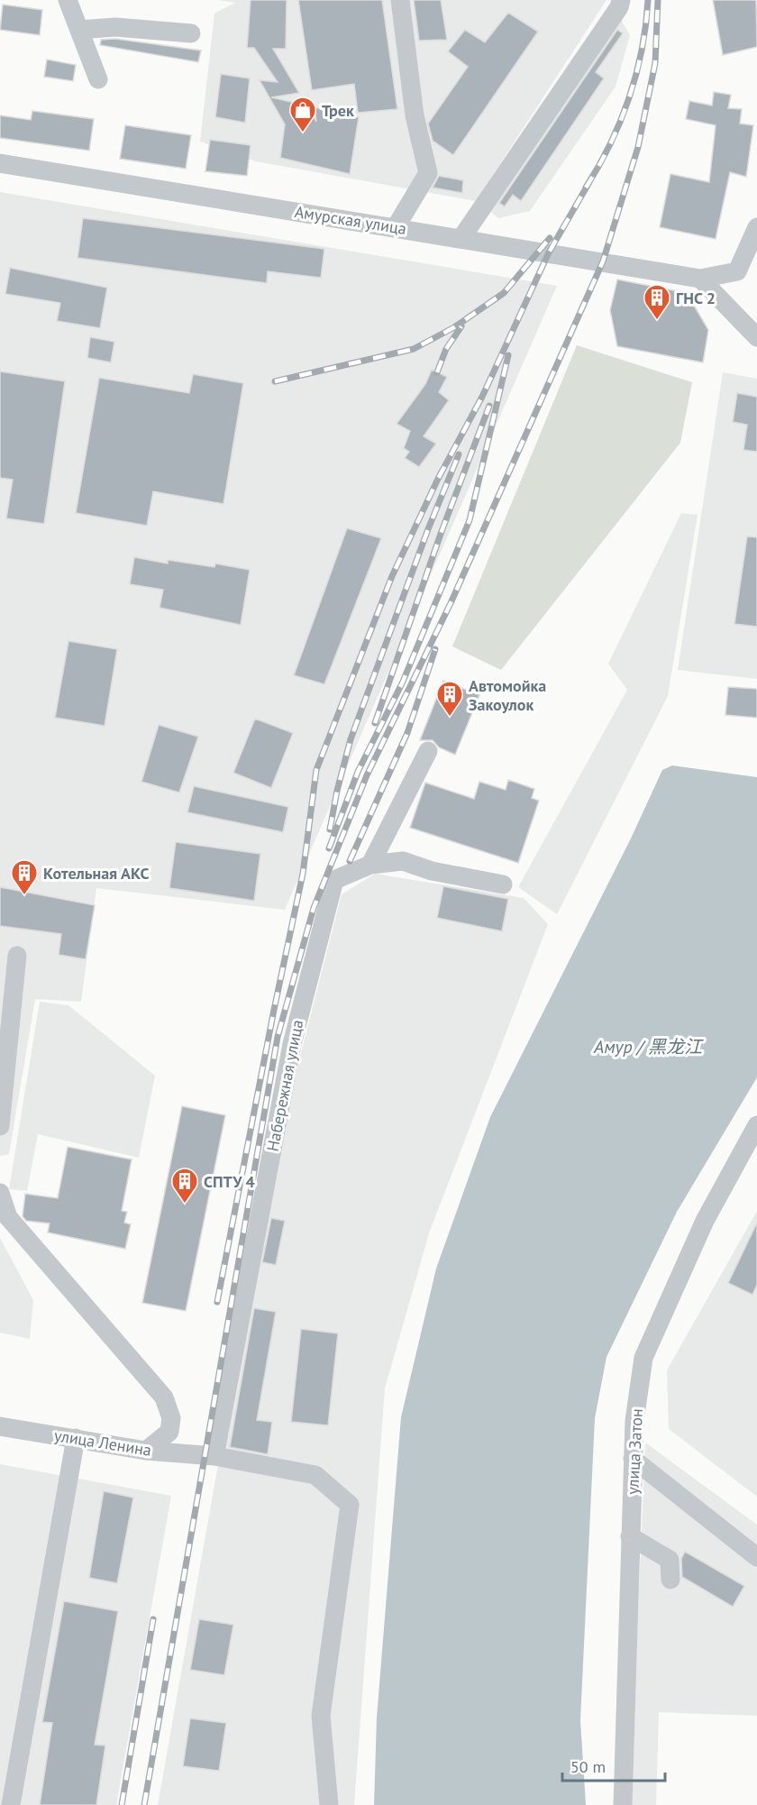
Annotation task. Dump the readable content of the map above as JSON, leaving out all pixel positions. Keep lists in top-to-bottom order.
{
  "streets": {
    "street": [
      "Амурская улица",
      "Набережная улица",
      "улица Ленина",
      "улица Затон"
    ]
  },
  "crossings": [
    ["Набережная улица", "улица Ленина"]
  ],
  "water": ["Амур / 黑龙江"],
  "places": {
    "shop": ["Трек"],
    "building": [
      "ГНС 2",
      "Автомойка Закоулок",
      "Котельная АКС",
      "СПТУ 4"
    ]
  },
  "scale_bar": "50 m"
}
